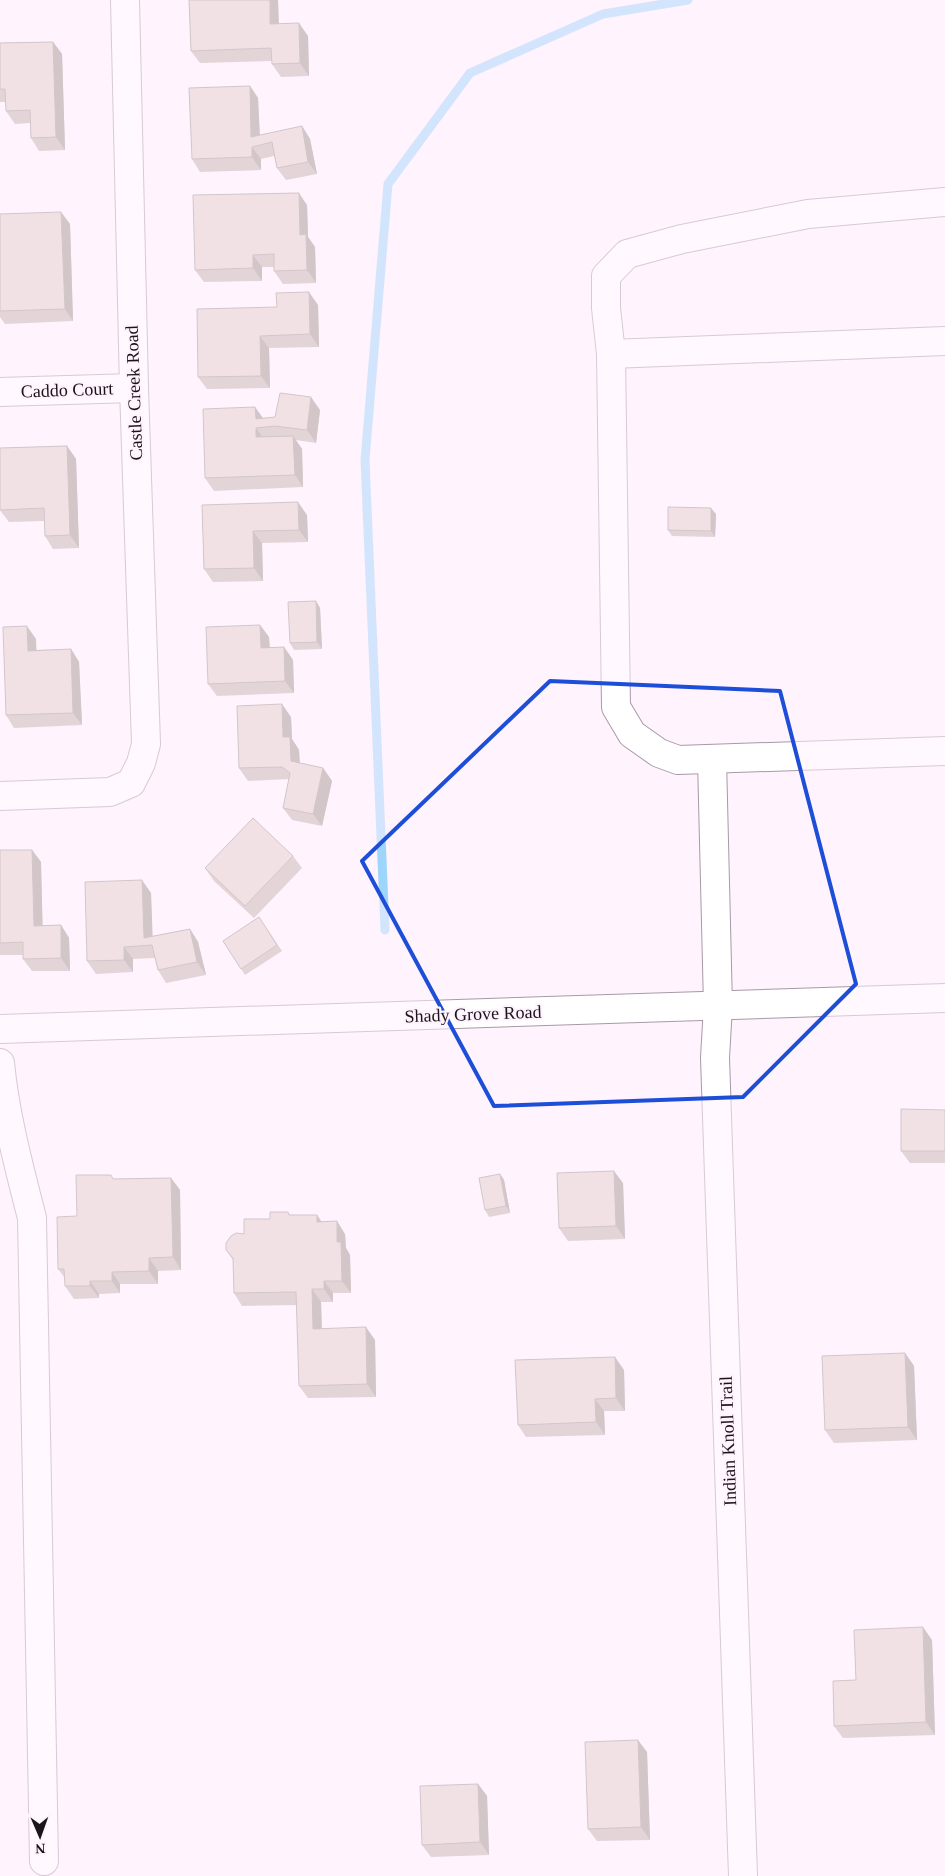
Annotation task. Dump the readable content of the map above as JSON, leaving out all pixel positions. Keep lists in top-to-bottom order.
{
  "streets": {
    "street": [
      "Caddo Court",
      "Castle Creek Road",
      "Shady Grove Road",
      "Indian Knoll Trail"
    ]
  },
  "crossings": [
    ["Caddo Court", "Castle Creek Road"],
    ["Shady Grove Road", "Indian Knoll Trail"]
  ],
  "north": "bottom"
}
